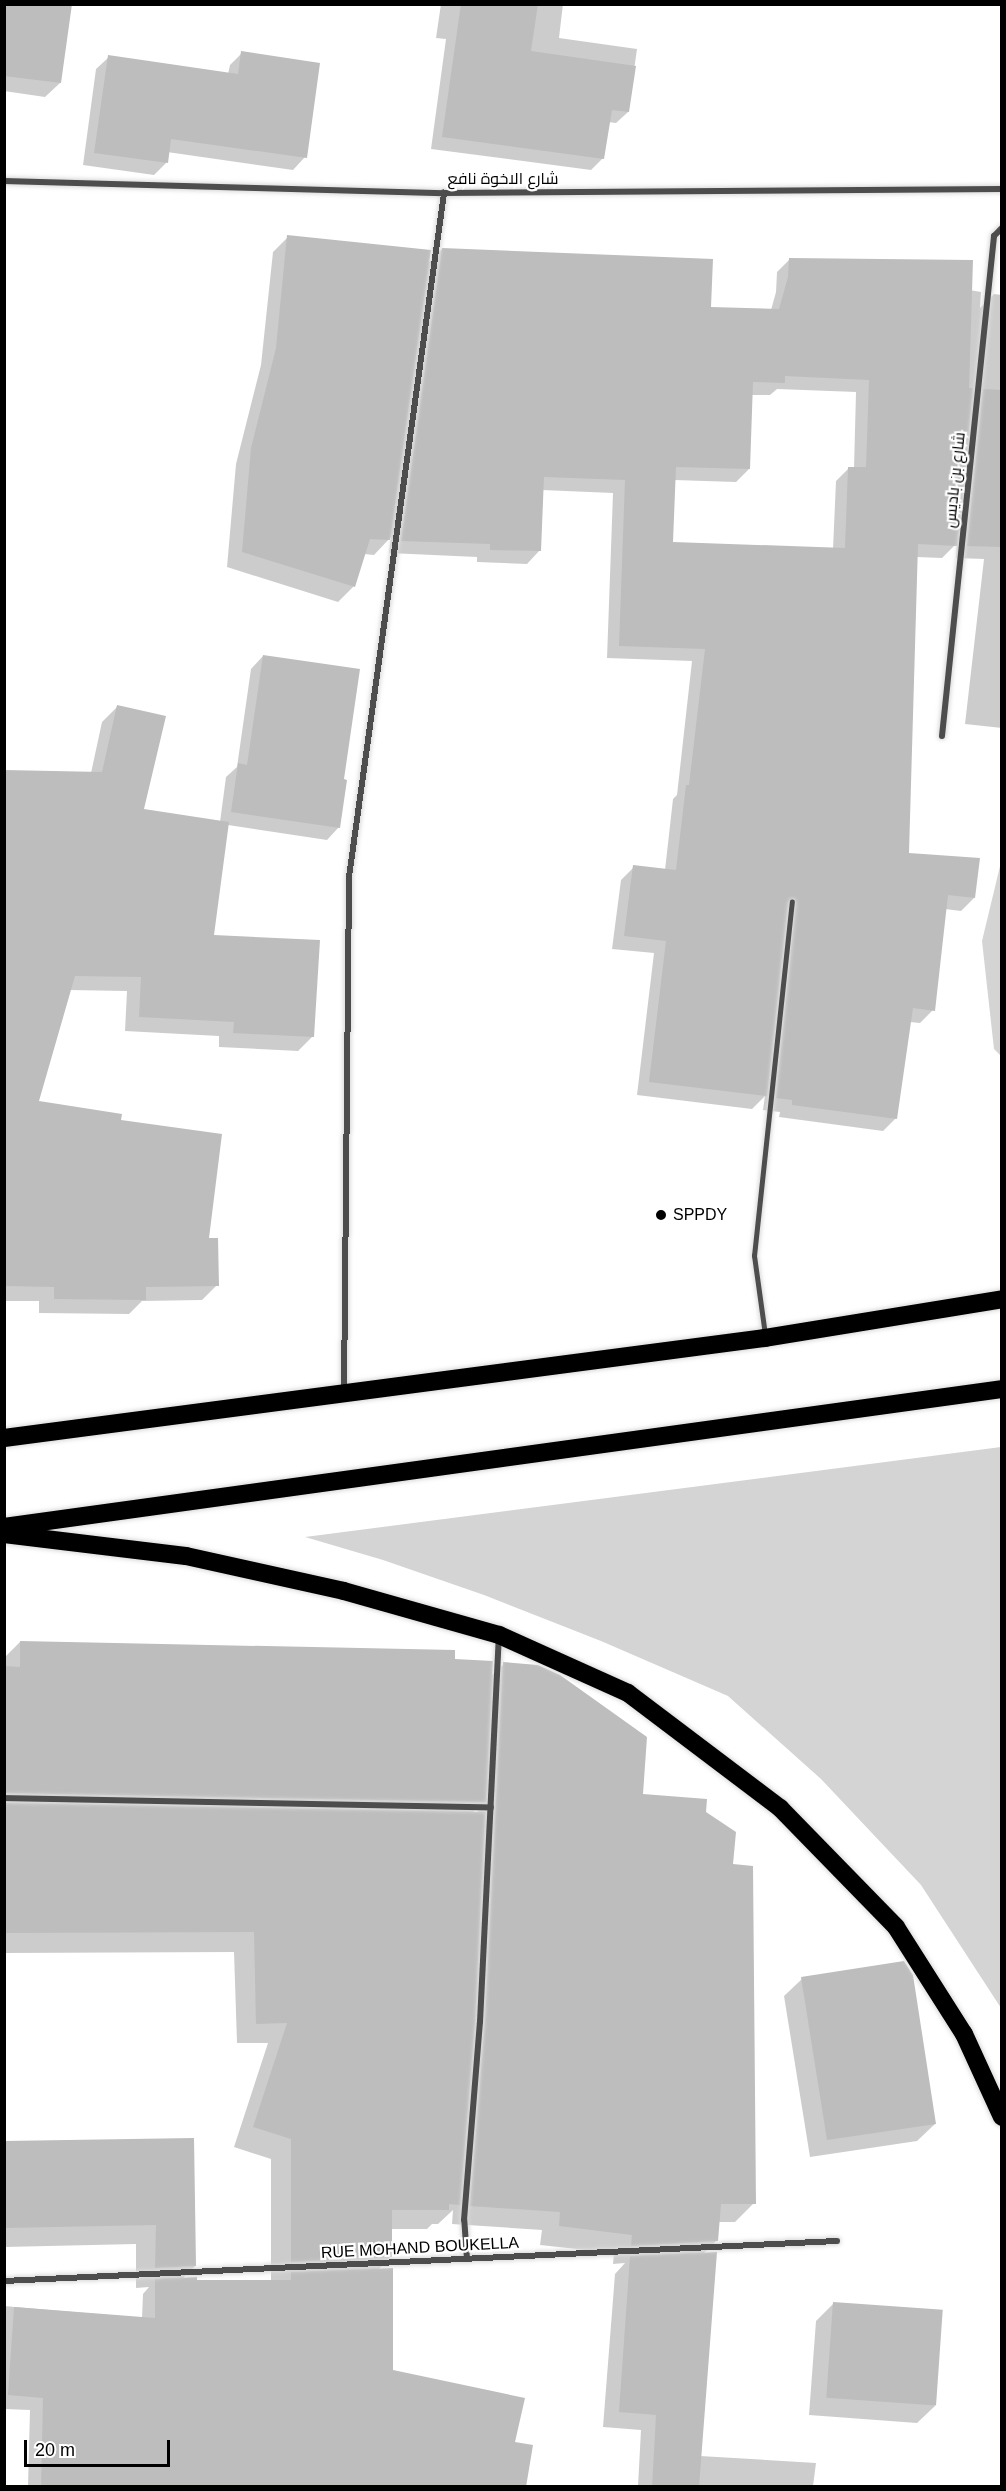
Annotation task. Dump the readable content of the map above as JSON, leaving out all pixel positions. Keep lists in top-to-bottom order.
{
  "streets": {
    "street": ["شارع الاخوة نافع", "شارع بن باديس", "RUE MOHAND BOUKELLA"]
  },
  "places": ["SPPDY"],
  "scale_bar": "20 m"
}
